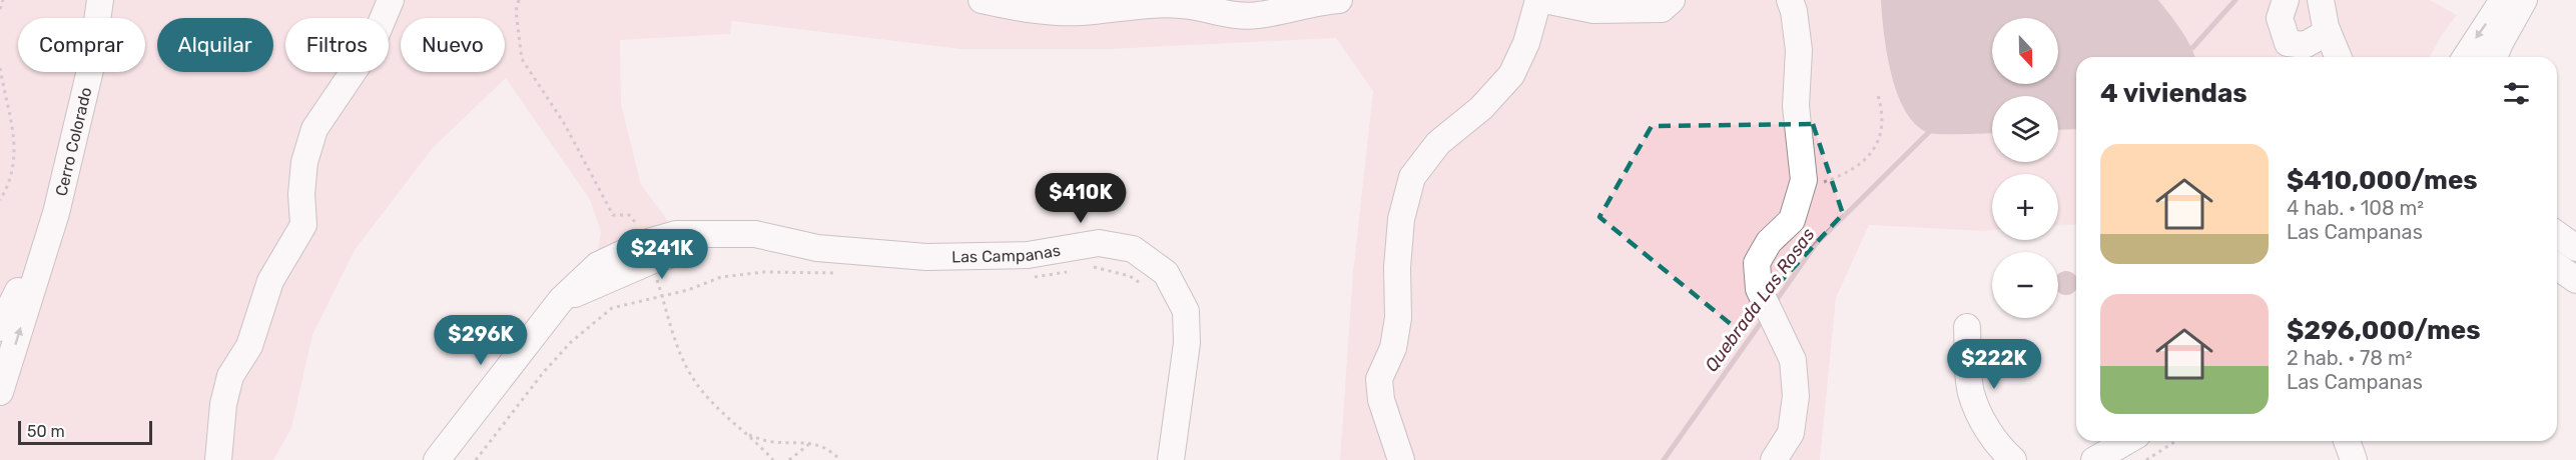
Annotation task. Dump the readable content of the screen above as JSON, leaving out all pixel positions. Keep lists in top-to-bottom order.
{
  "streets": {
    "street": ["Cerro Colorado", "Las Campanas"]
  },
  "water": ["Quebrada Las Rosas"],
  "scale_bar": "50 m",
  "north": "bottom",
  "page": {
    "map_buttons": ["+", "−"],
    "chip": [
      "Comprar",
      "Alquilar",
      "Filtros",
      "Nuevo"
    ],
    "heading": "4 viviendas",
    "list": [
      {
        "name": "$410,000/mes",
        "note": "4 hab. · 108 m² · Las Campanas"
      },
      {
        "name": "$296,000/mes",
        "note": "2 hab. · 78 m² · Las Campanas"
      }
    ],
    "price": [
      "$410K",
      "$241K",
      "$296K",
      "$222K"
    ],
    "scale": "50 m"
  }
}
